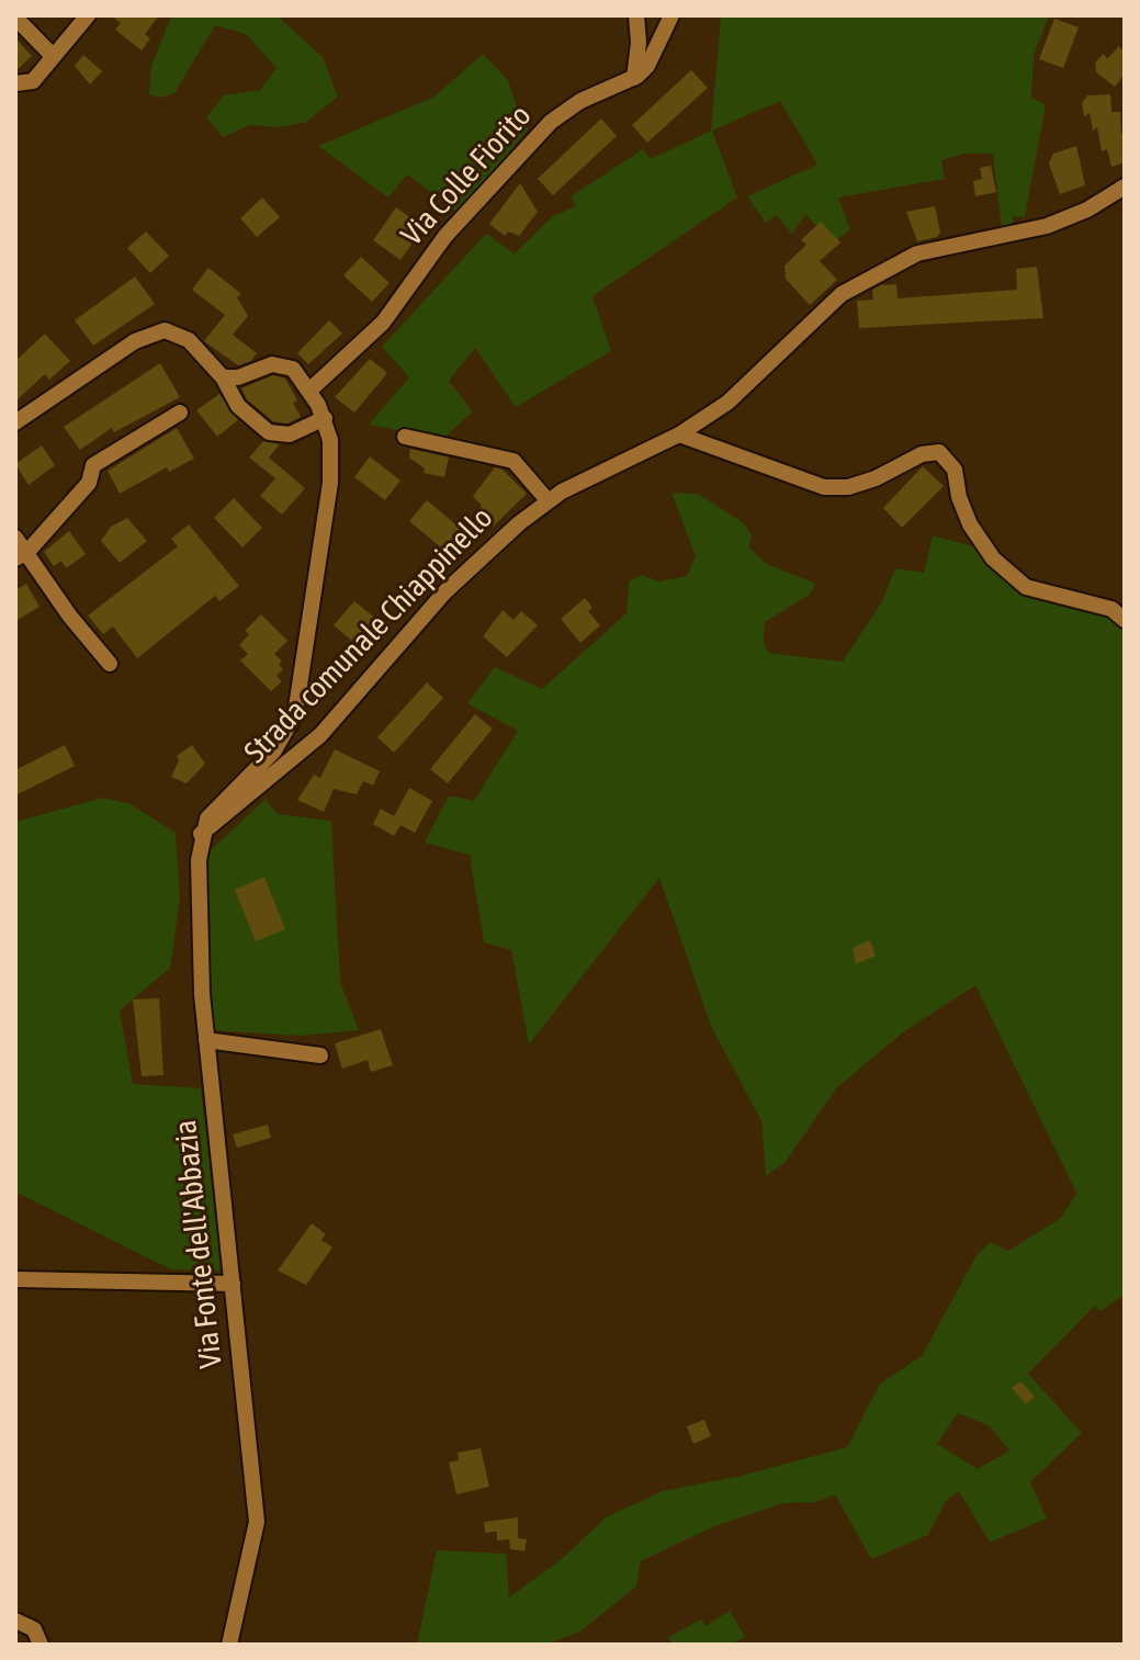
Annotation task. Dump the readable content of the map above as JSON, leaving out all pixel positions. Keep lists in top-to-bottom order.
{
  "streets": {
    "street": ["Via Colle Fiorito", "Strada comunale Chiappinello", "Via Fonte dell'Abbazia"]
  },
  "crossings": [
    ["Strada comunale Chiappinello", "Via Fonte dell'Abbazia"]
  ]
}
